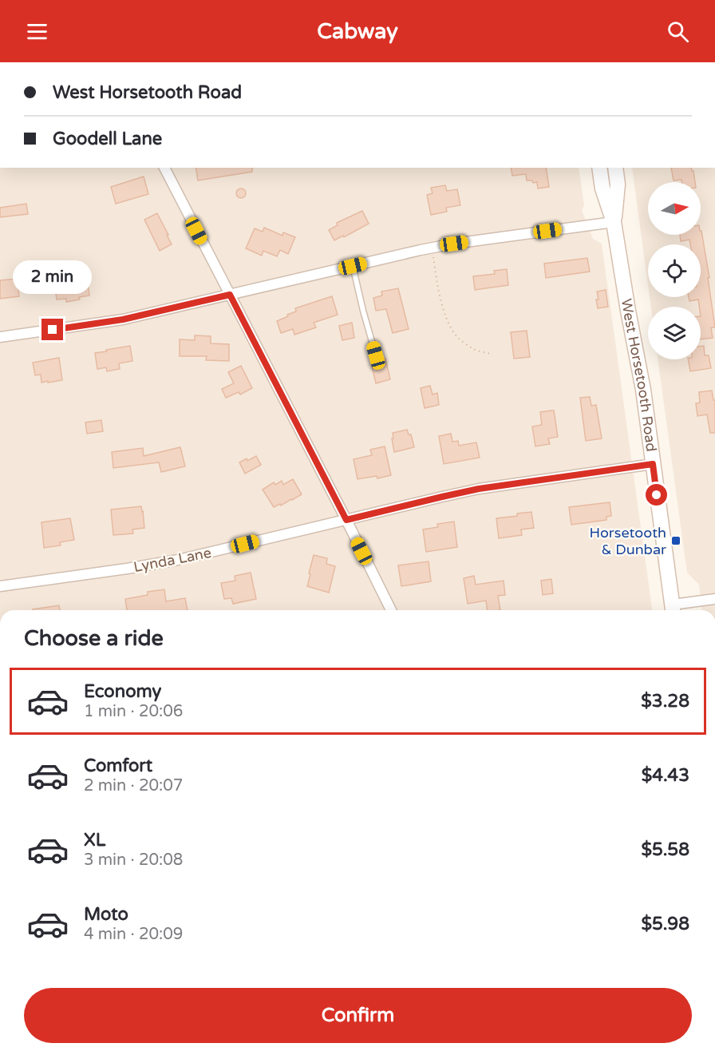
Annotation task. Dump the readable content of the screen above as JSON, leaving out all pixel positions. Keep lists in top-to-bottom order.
{
  "streets": {
    "main road": ["West Horsetooth Road"],
    "street": ["Lynda Lane"]
  },
  "crossings": [
    ["West Horsetooth Road", "Lynda Lane"]
  ],
  "places": {
    "transit": ["Horsetooth & Dunbar"]
  },
  "north": "right",
  "page": {
    "header": "Cabway",
    "banner": ["West Horsetooth Road", "Goodell Lane"],
    "bubble": "2 min",
    "heading": "Choose a ride",
    "list": [
      {
        "name": "Economy",
        "note": "1 min · 20:06",
        "value": "$3.28"
      },
      {
        "name": "Comfort",
        "note": "2 min · 20:07",
        "value": "$4.43"
      },
      {
        "name": "XL",
        "note": "3 min · 20:08",
        "value": "$5.58"
      },
      {
        "name": "Moto",
        "note": "4 min · 20:09",
        "value": "$5.98"
      }
    ],
    "buttons": "Confirm"
  }
}
